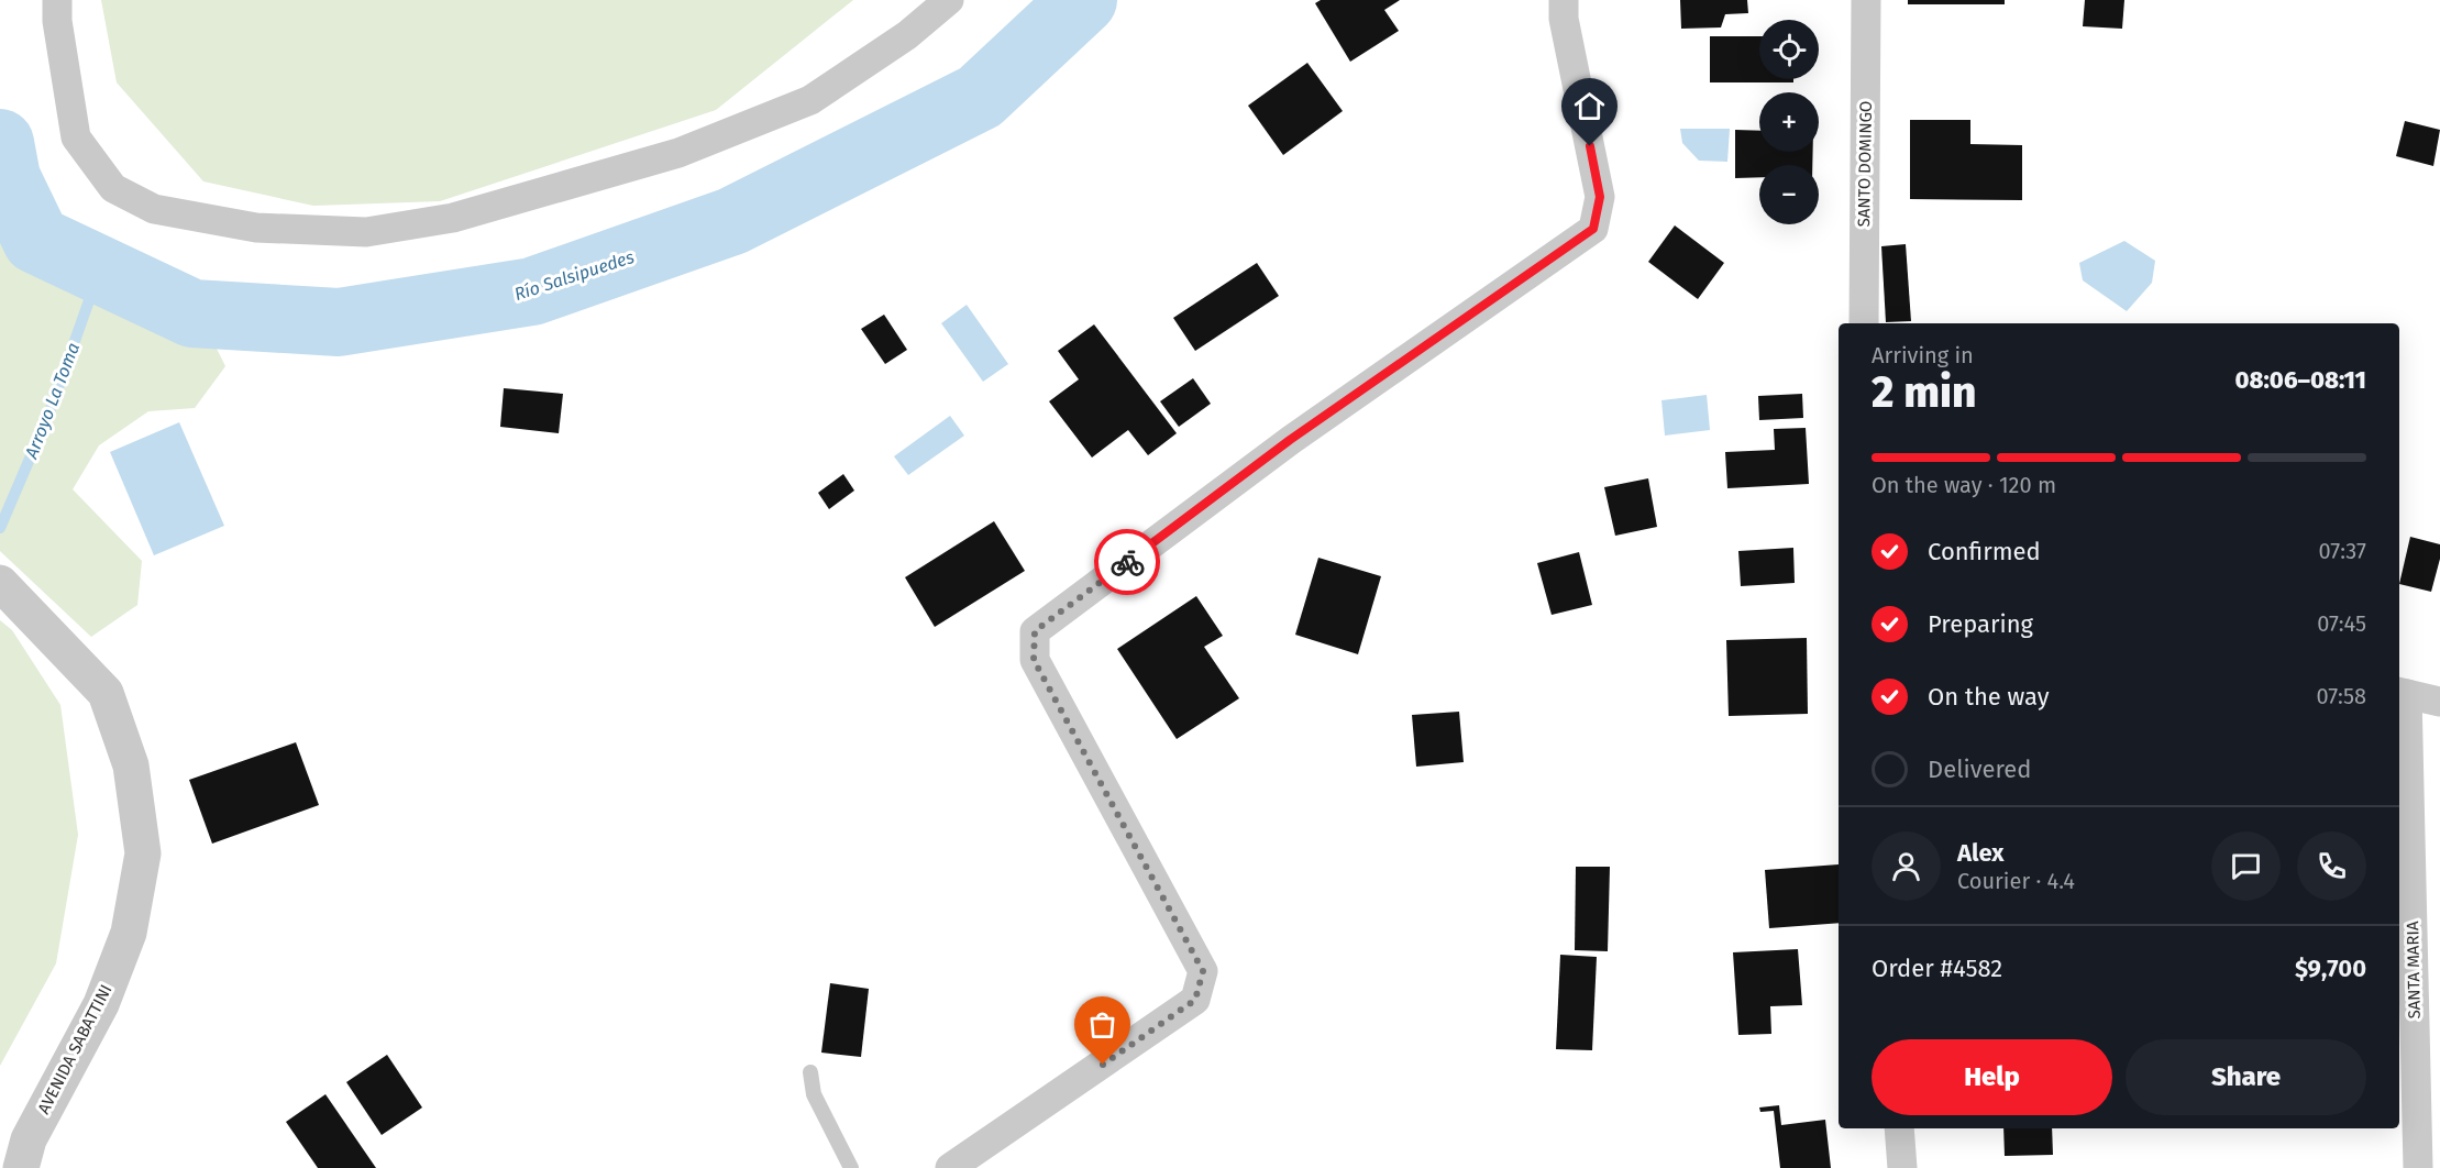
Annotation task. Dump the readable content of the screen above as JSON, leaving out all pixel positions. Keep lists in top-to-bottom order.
{
  "streets": {
    "street": ["SANTO DOMINGO", "SANTA MARIA", "AVENIDA SABATTINI"]
  },
  "water": ["Río Salsipuedes", "Arroyo La Toma"],
  "page": {
    "map_buttons": ["+", "−"],
    "heading": ["2 min", "Arriving in", "08:06–08:11"],
    "panel": [
      "Alex",
      "Courier · 4.4",
      "Order #4582",
      "$9,700"
    ],
    "bar": "On the way · 120 m",
    "list": [
      ["Confirmed", "07:37"],
      ["Preparing", "07:45"],
      ["On the way", "07:58"],
      "Delivered"
    ],
    "buttons": ["Help", "Share"]
  }
}
